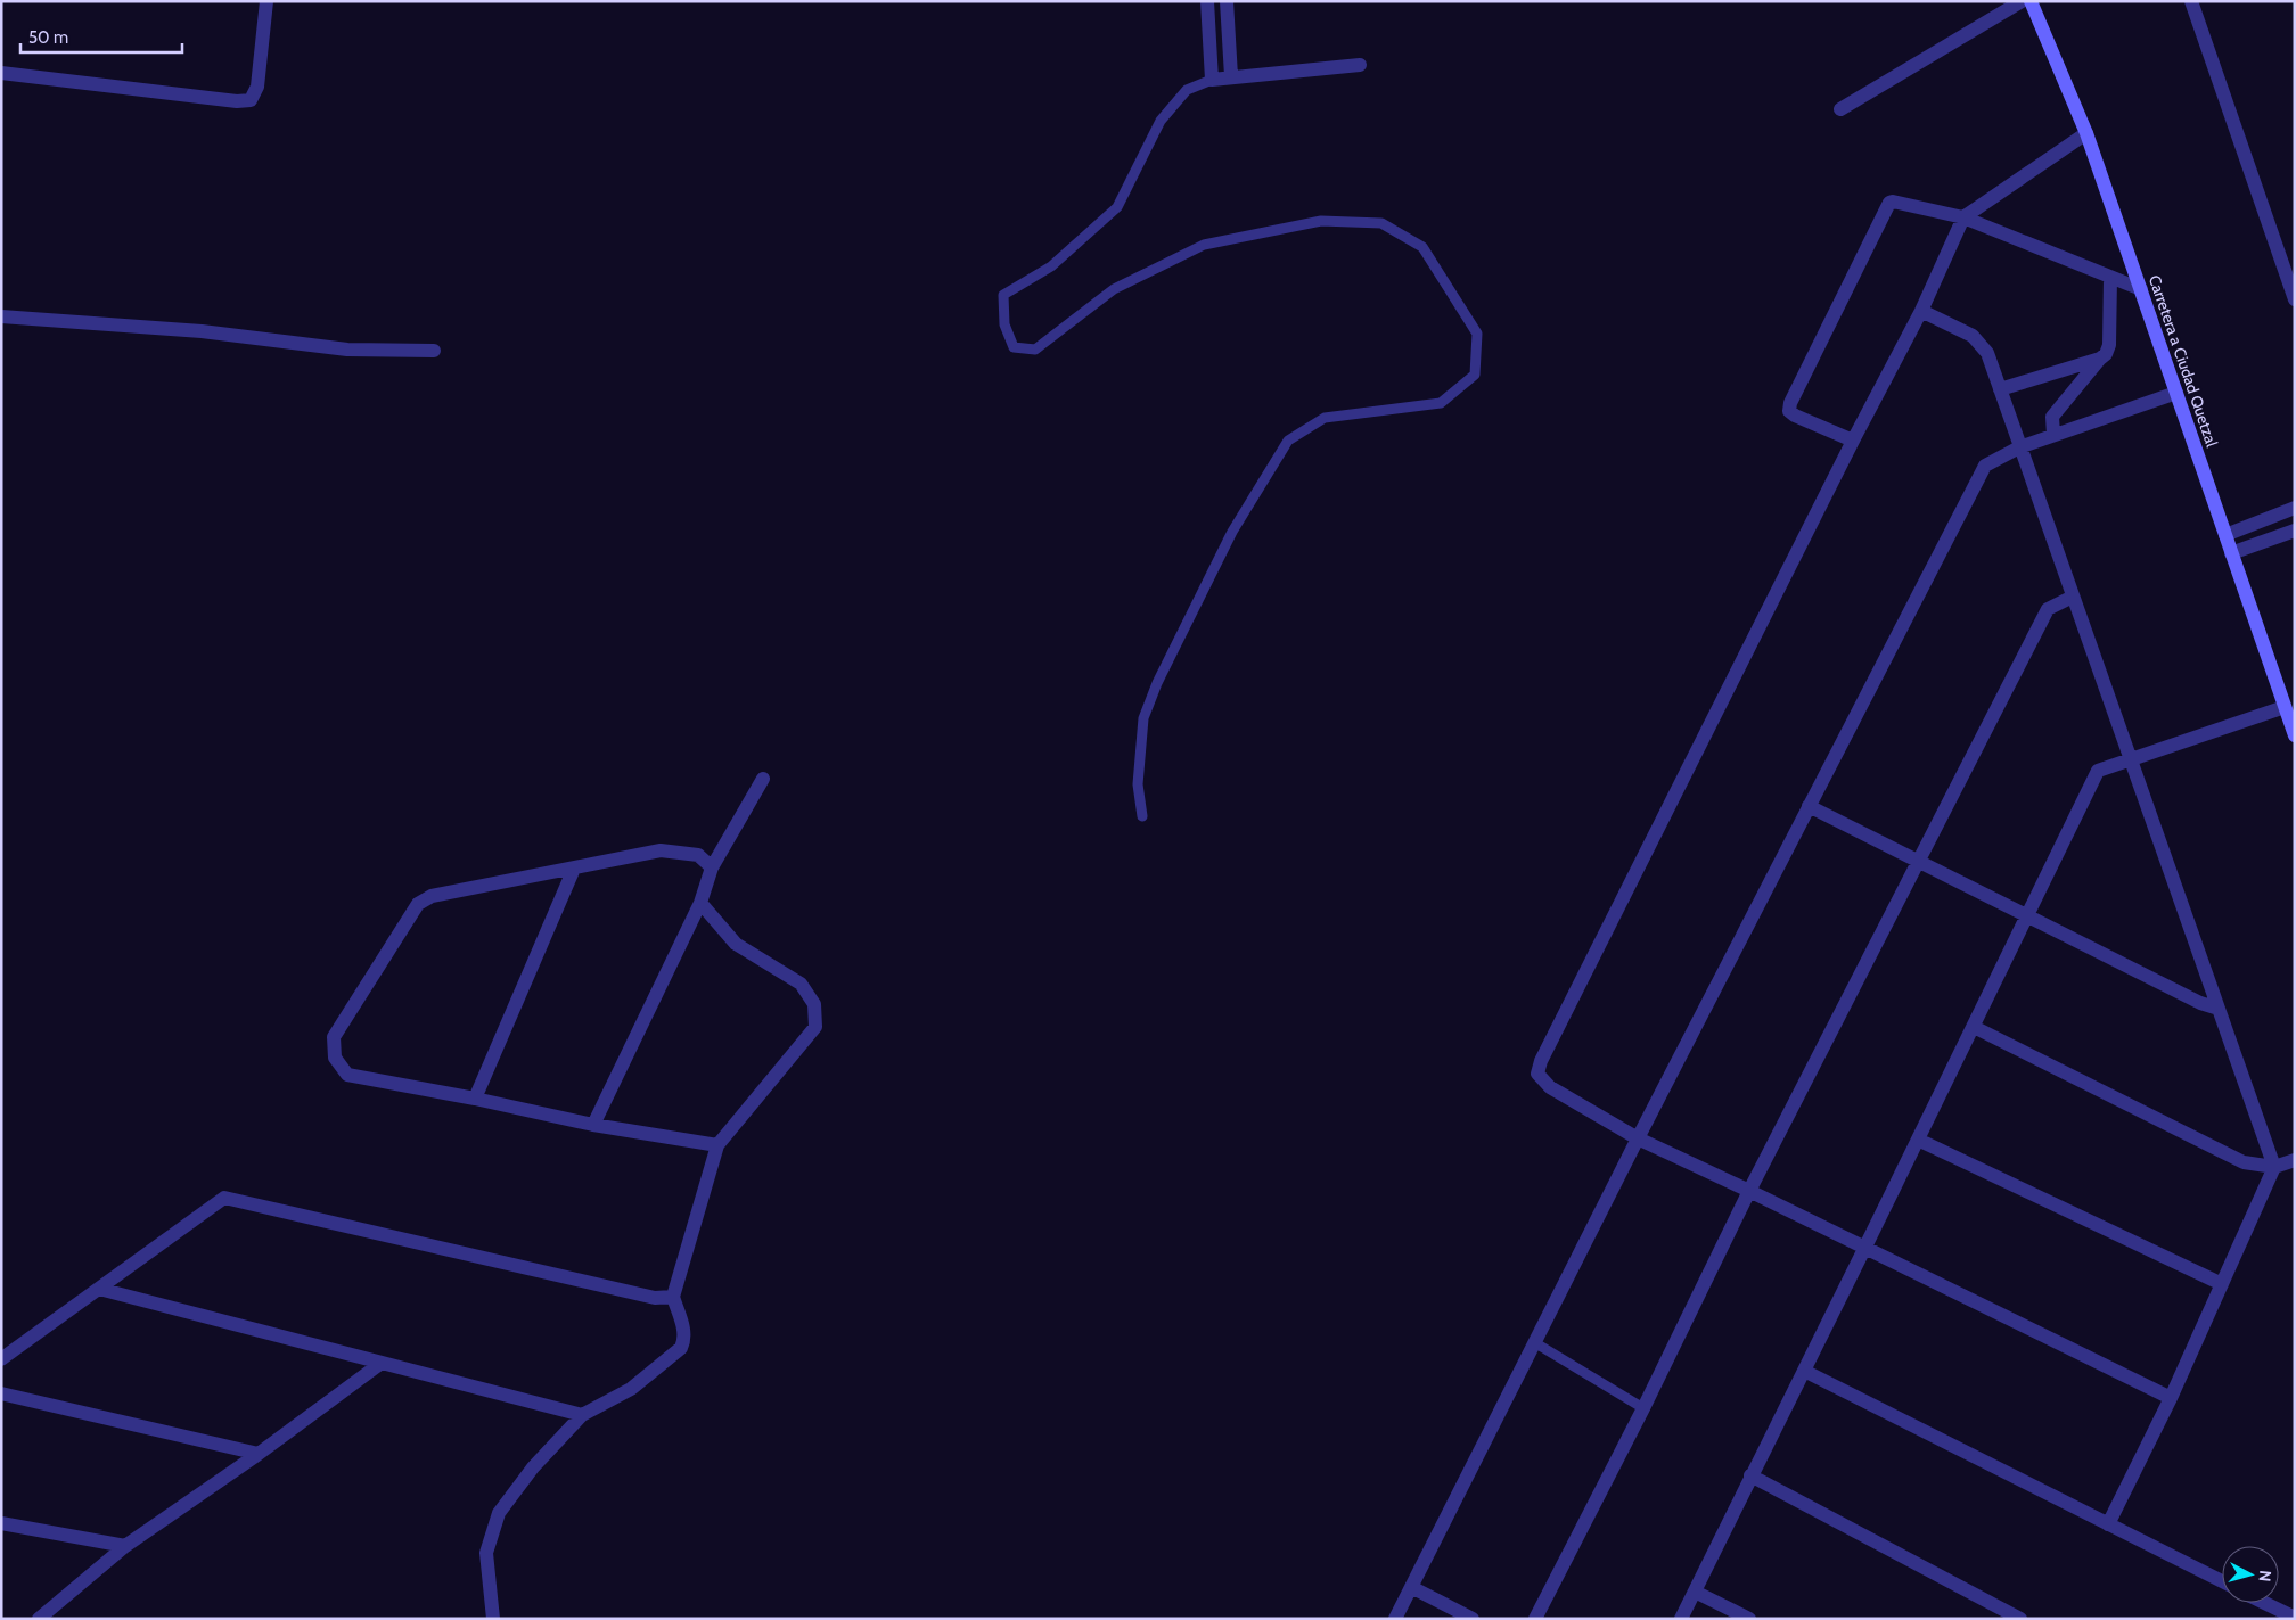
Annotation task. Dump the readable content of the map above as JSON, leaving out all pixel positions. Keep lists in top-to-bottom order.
{
  "streets": {
    "main road": ["Carretera a Ciudad Quetzal"]
  },
  "scale_bar": "50 m",
  "north": "right"
}
